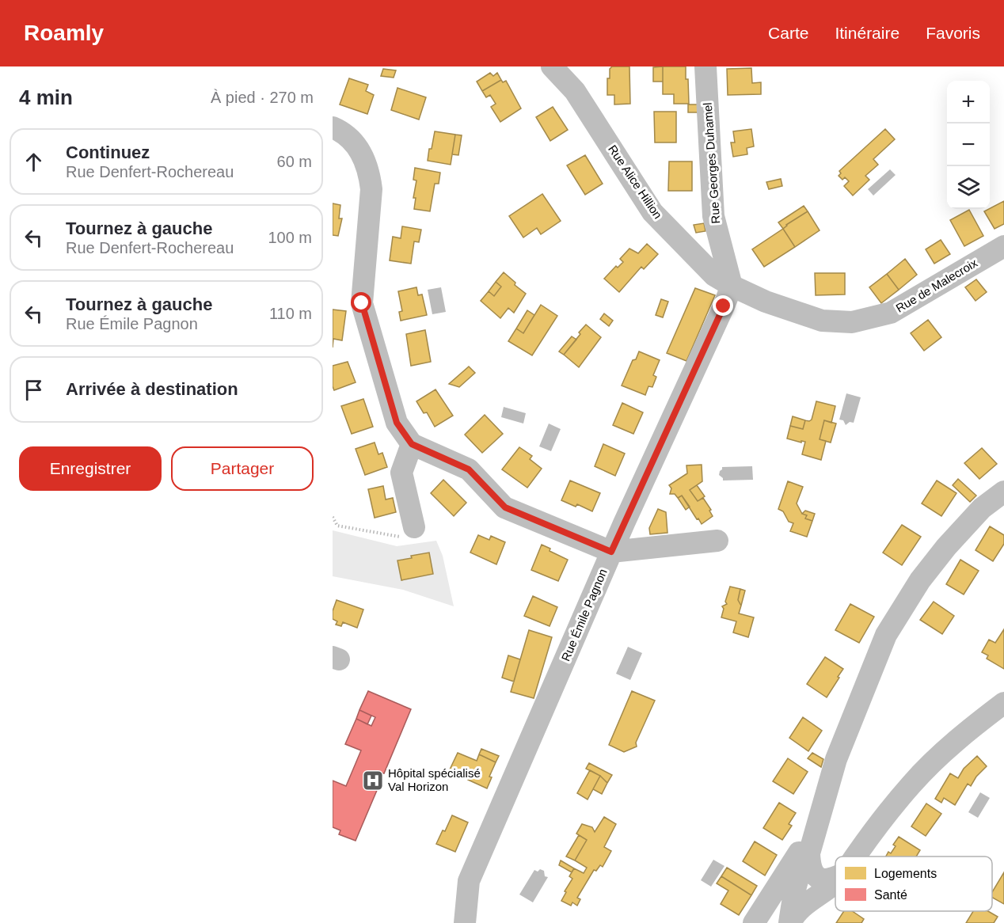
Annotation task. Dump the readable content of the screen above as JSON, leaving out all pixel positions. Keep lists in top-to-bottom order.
{
  "streets": {
    "street": [
      "Rue Georges Duhamel",
      "Rue Alice Hillion",
      "Rue de Malecroix",
      "Rue Émile Pagnon"
    ]
  },
  "crossings": [
    ["Rue Georges Duhamel", "Rue Alice Hillion"],
    ["Rue Georges Duhamel", "Rue de Malecroix"],
    ["Rue Georges Duhamel", "Rue Émile Pagnon"],
    ["Rue Alice Hillion", "Rue de Malecroix"],
    ["Rue Alice Hillion", "Rue Émile Pagnon"],
    ["Rue de Malecroix", "Rue Émile Pagnon"]
  ],
  "places": {
    "hospital": ["Hôpital spécialisé Val Horizon"]
  },
  "legend": ["Logements", "Santé"],
  "page": {
    "header": "Roamly",
    "nav": ["Carte", "Itinéraire", "Favoris"],
    "heading": ["4 min", "À pied · 270 m"],
    "map_buttons": ["+", "−"],
    "list": [
      ["Continuez", "Rue Denfert-Rochereau", "60 m"],
      ["Tournez à gauche", "Rue Denfert-Rochereau", "100 m"],
      ["Tournez à gauche", "Rue Émile Pagnon", "110 m"],
      "Arrivée à destination"
    ],
    "buttons": ["Enregistrer", "Partager"]
  }
}
